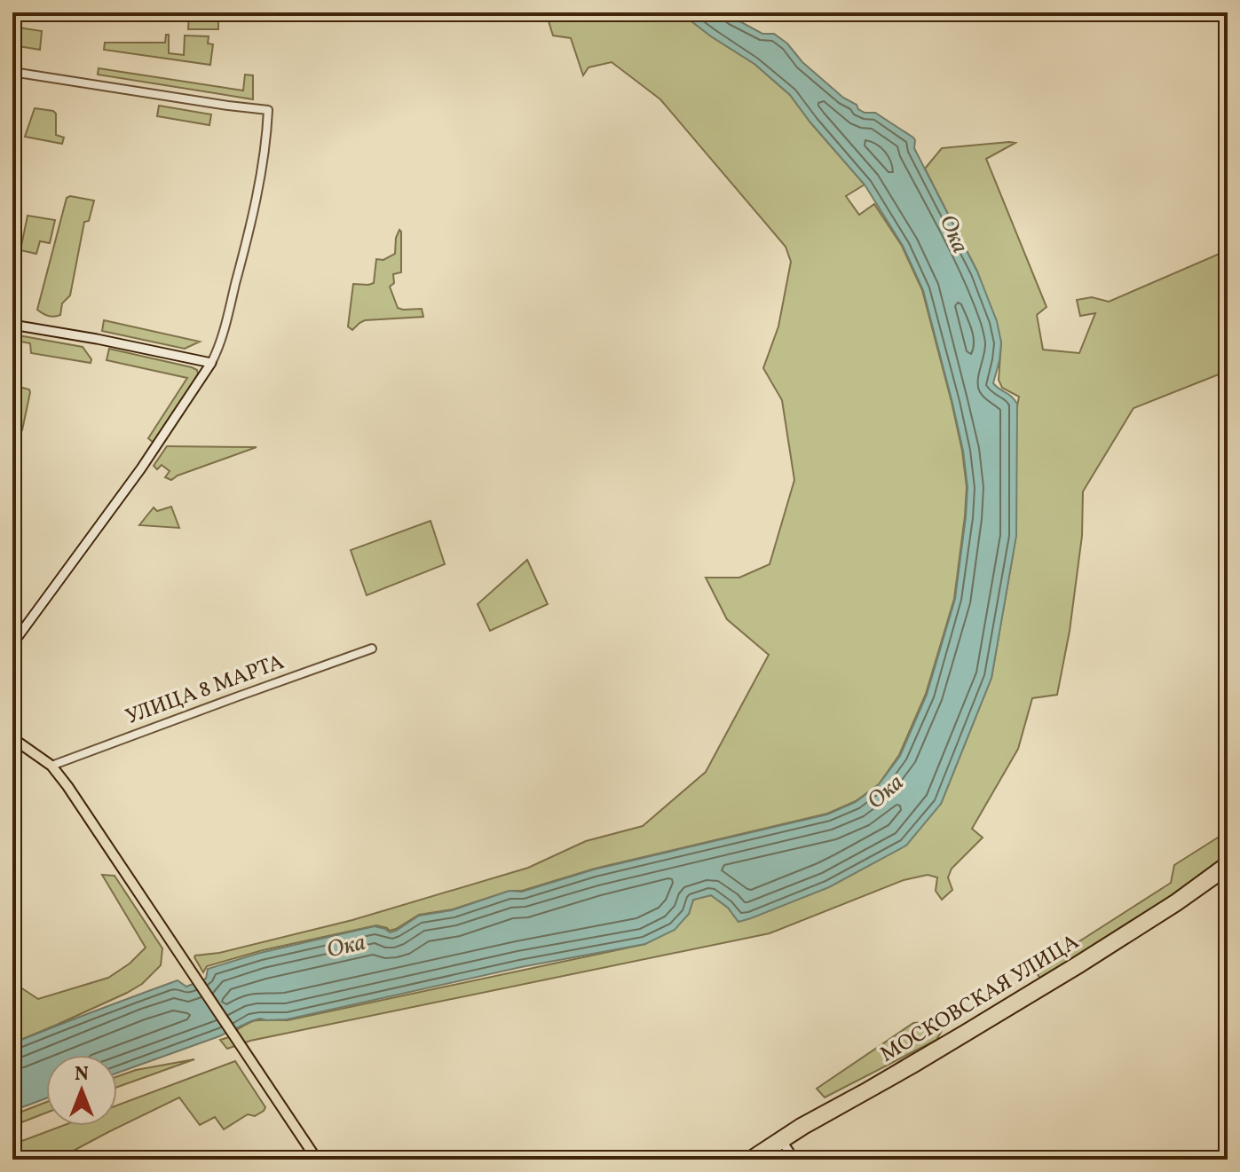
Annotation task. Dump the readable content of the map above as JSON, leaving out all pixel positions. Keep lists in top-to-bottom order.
{
  "streets": {
    "main road": ["МОСКОВСКАЯ УЛИЦА"],
    "street": ["УЛИЦА 8 МАРТА"]
  },
  "water": ["Ока"],
  "north": "top"
}
